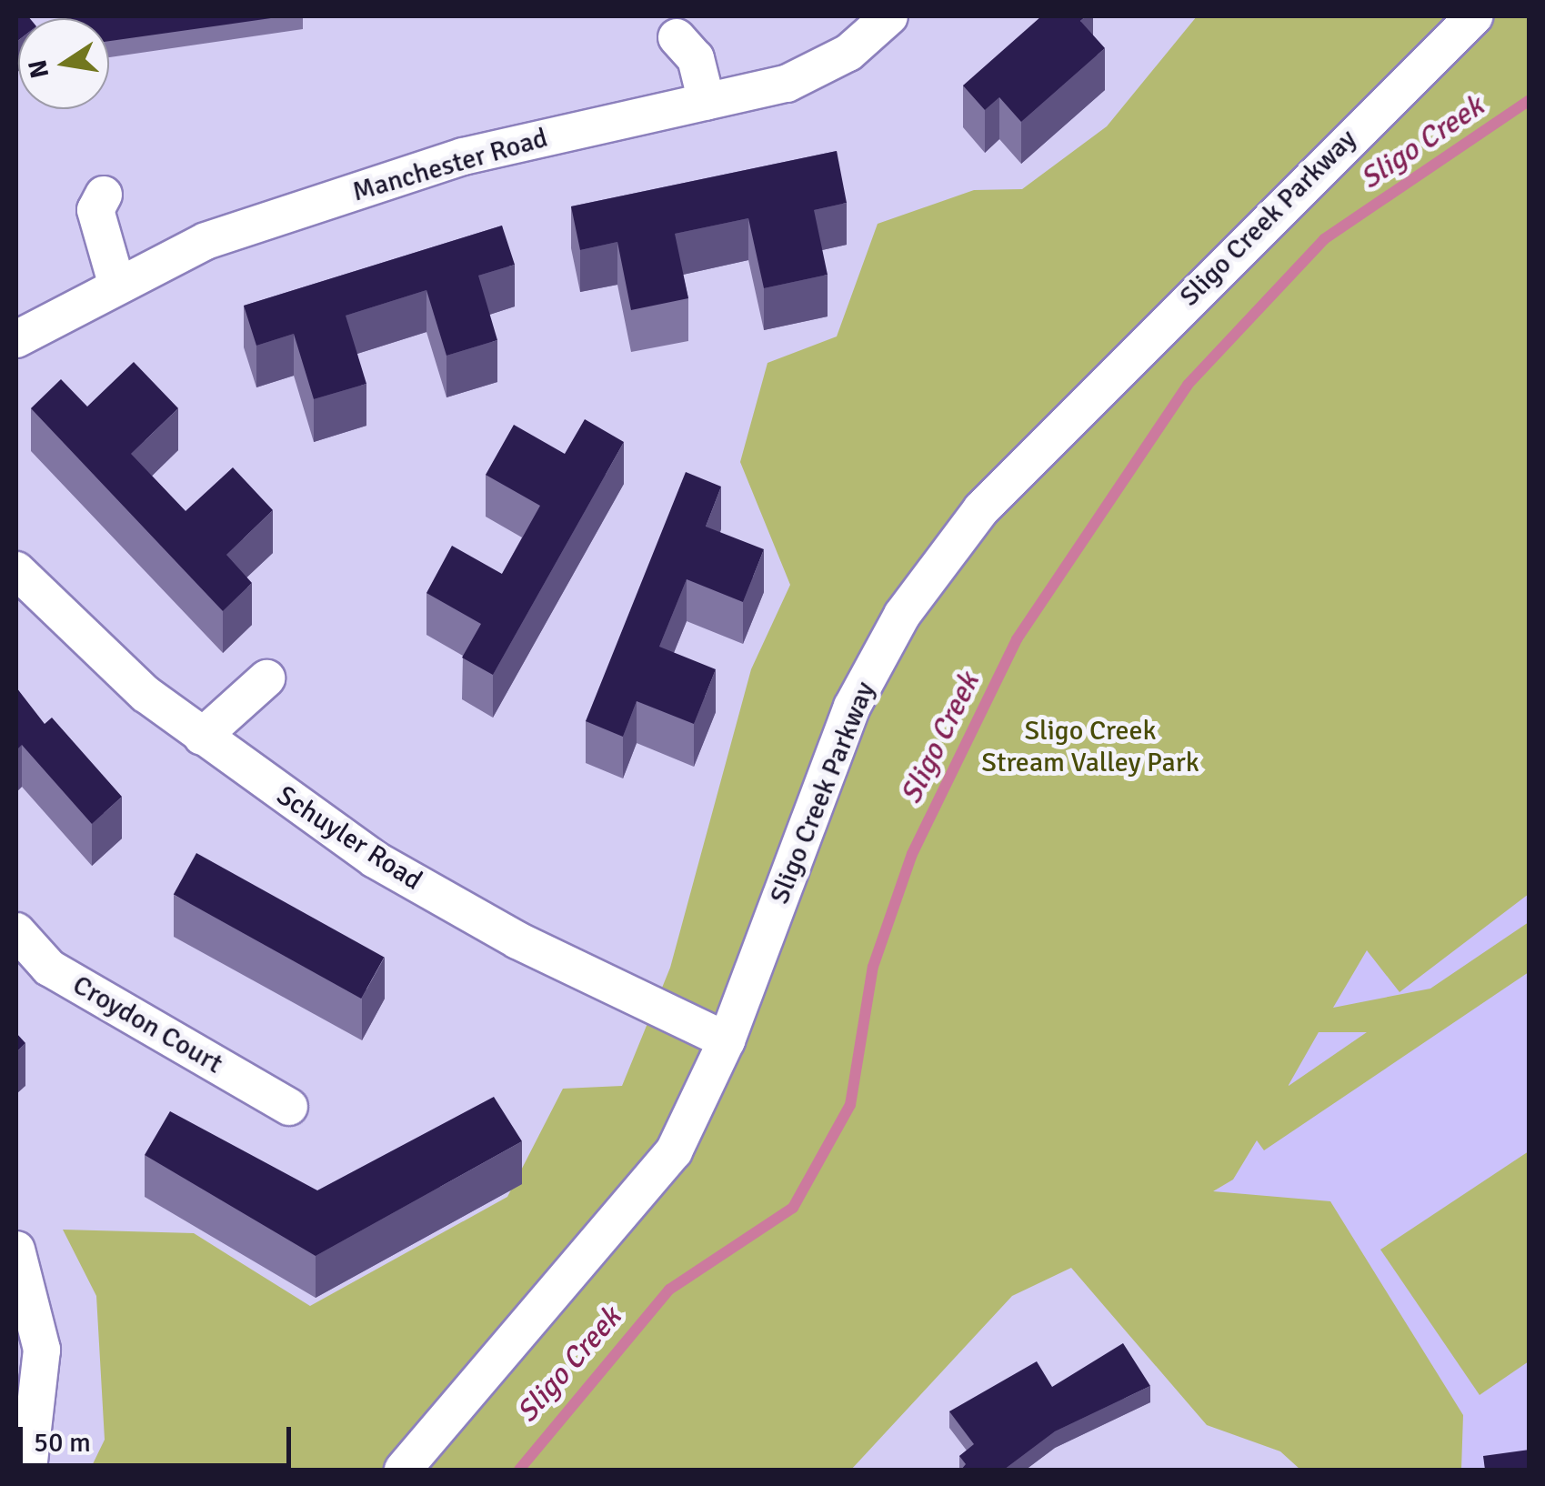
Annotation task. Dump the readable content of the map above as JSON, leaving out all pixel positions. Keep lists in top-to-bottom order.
{
  "streets": {
    "street": [
      "Manchester Road",
      "Sligo Creek Parkway",
      "Schuyler Road",
      "Croydon Court"
    ]
  },
  "crossings": [
    ["Sligo Creek Parkway", "Schuyler Road"]
  ],
  "water": ["Sligo Creek"],
  "parks": ["Sligo Creek Stream Valley Park"],
  "scale_bar": "50 m",
  "north": "left"
}
